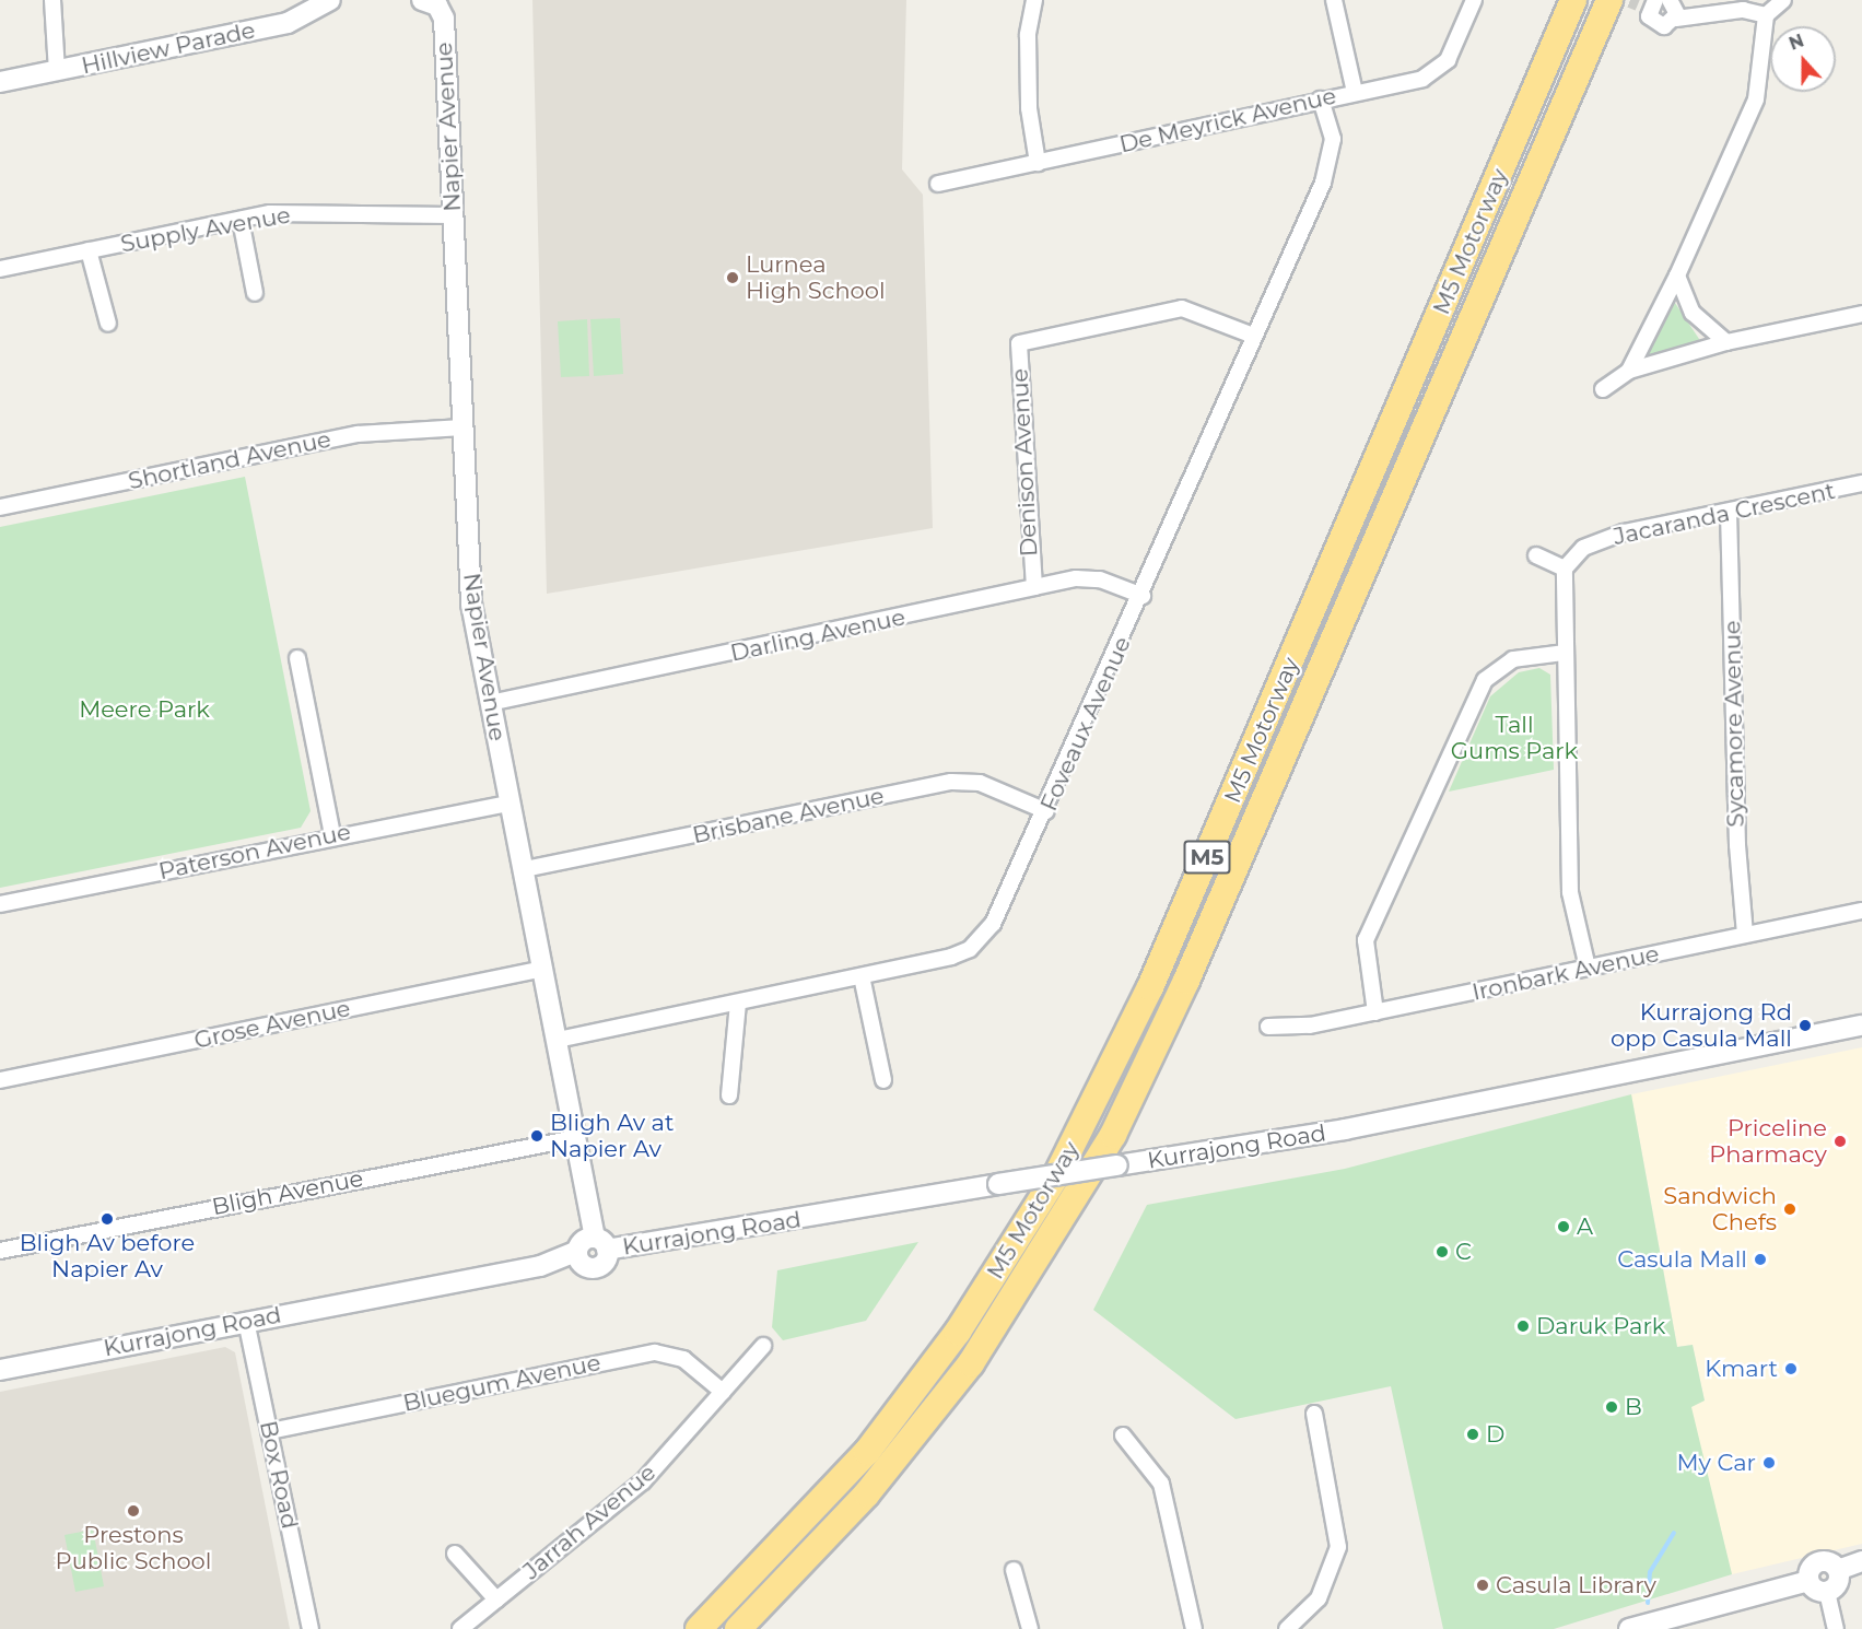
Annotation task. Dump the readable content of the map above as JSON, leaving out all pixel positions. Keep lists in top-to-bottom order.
{
  "streets": {
    "highway": ["M5 Motorway", "M5"],
    "main road": ["Hillview Parade", "Napier Avenue", "Kurrajong Road"],
    "street": [
      "De Meyrick Avenue",
      "Supply Avenue",
      "Shortland Avenue",
      "Denison Avenue",
      "Jacaranda Crescent",
      "Darling Avenue",
      "Foveaux Avenue",
      "Sycamore Avenue",
      "Brisbane Avenue",
      "Paterson Avenue",
      "Ironbark Avenue",
      "Grose Avenue",
      "Bligh Avenue",
      "Bluegum Avenue",
      "Box Road",
      "Jarrah Avenue"
    ]
  },
  "crossings": [
    ["De Meyrick Avenue", "Foveaux Avenue"],
    ["Napier Avenue", "Supply Avenue"],
    ["Napier Avenue", "Shortland Avenue"],
    ["Napier Avenue", "Darling Avenue"],
    ["Napier Avenue", "Foveaux Avenue"],
    ["Napier Avenue", "Brisbane Avenue"],
    ["Napier Avenue", "Paterson Avenue"],
    ["Napier Avenue", "Grose Avenue"],
    ["Napier Avenue", "Kurrajong Road"],
    ["Napier Avenue", "Bligh Avenue"],
    ["Denison Avenue", "Darling Avenue"],
    ["Denison Avenue", "Foveaux Avenue"],
    ["Jacaranda Crescent", "Sycamore Avenue"],
    ["Darling Avenue", "Foveaux Avenue"],
    ["Foveaux Avenue", "Brisbane Avenue"],
    ["Sycamore Avenue", "Ironbark Avenue"],
    ["Kurrajong Road", "Box Road"],
    ["Bluegum Avenue", "Box Road"],
    ["Bluegum Avenue", "Jarrah Avenue"]
  ],
  "parks": ["Meere Park", "Tall Gums Park"],
  "places": [
    "Lurnea High School",
    "Kurrajong Rd opp Casula Mall",
    "Bligh Av at Napier Av",
    "Priceline Pharmacy",
    "Sandwich Chefs",
    "Bligh Av before Napier Av",
    "A",
    "C",
    "Casula Mall",
    "Daruk Park",
    "Kmart",
    "B",
    "D",
    "My Car",
    "Prestons Public School",
    "Casula Library"
  ],
  "north": "top"
}
